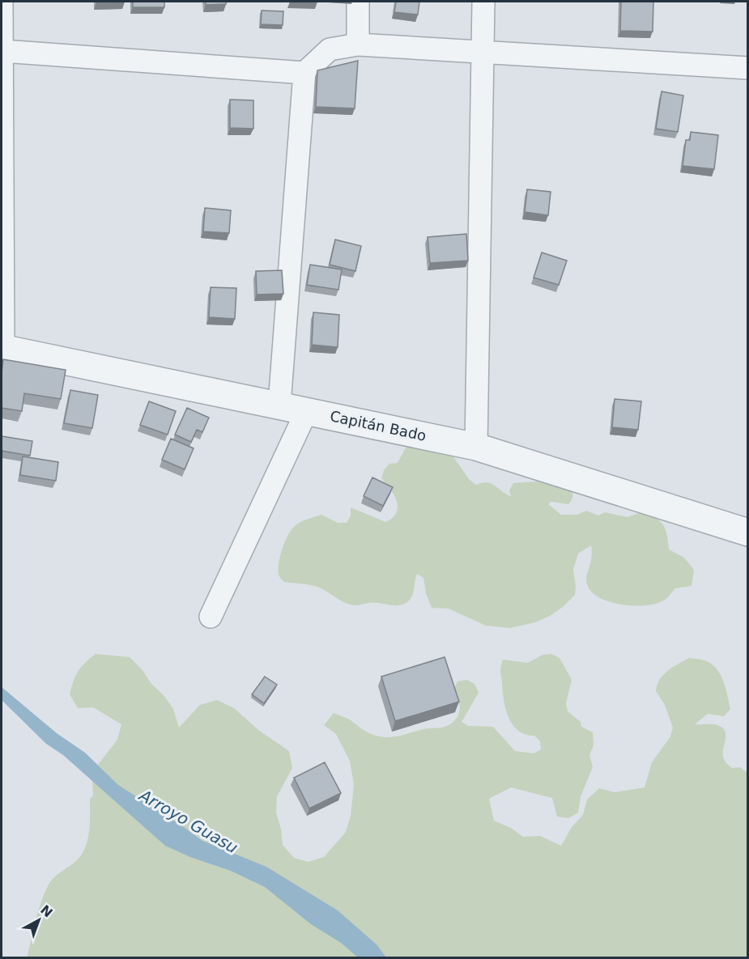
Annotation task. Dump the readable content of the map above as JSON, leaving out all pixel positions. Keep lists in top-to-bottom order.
{
  "streets": {
    "street": ["Capitán Bado"]
  },
  "water": ["Arroyo Guasu"],
  "north": "top right"
}
